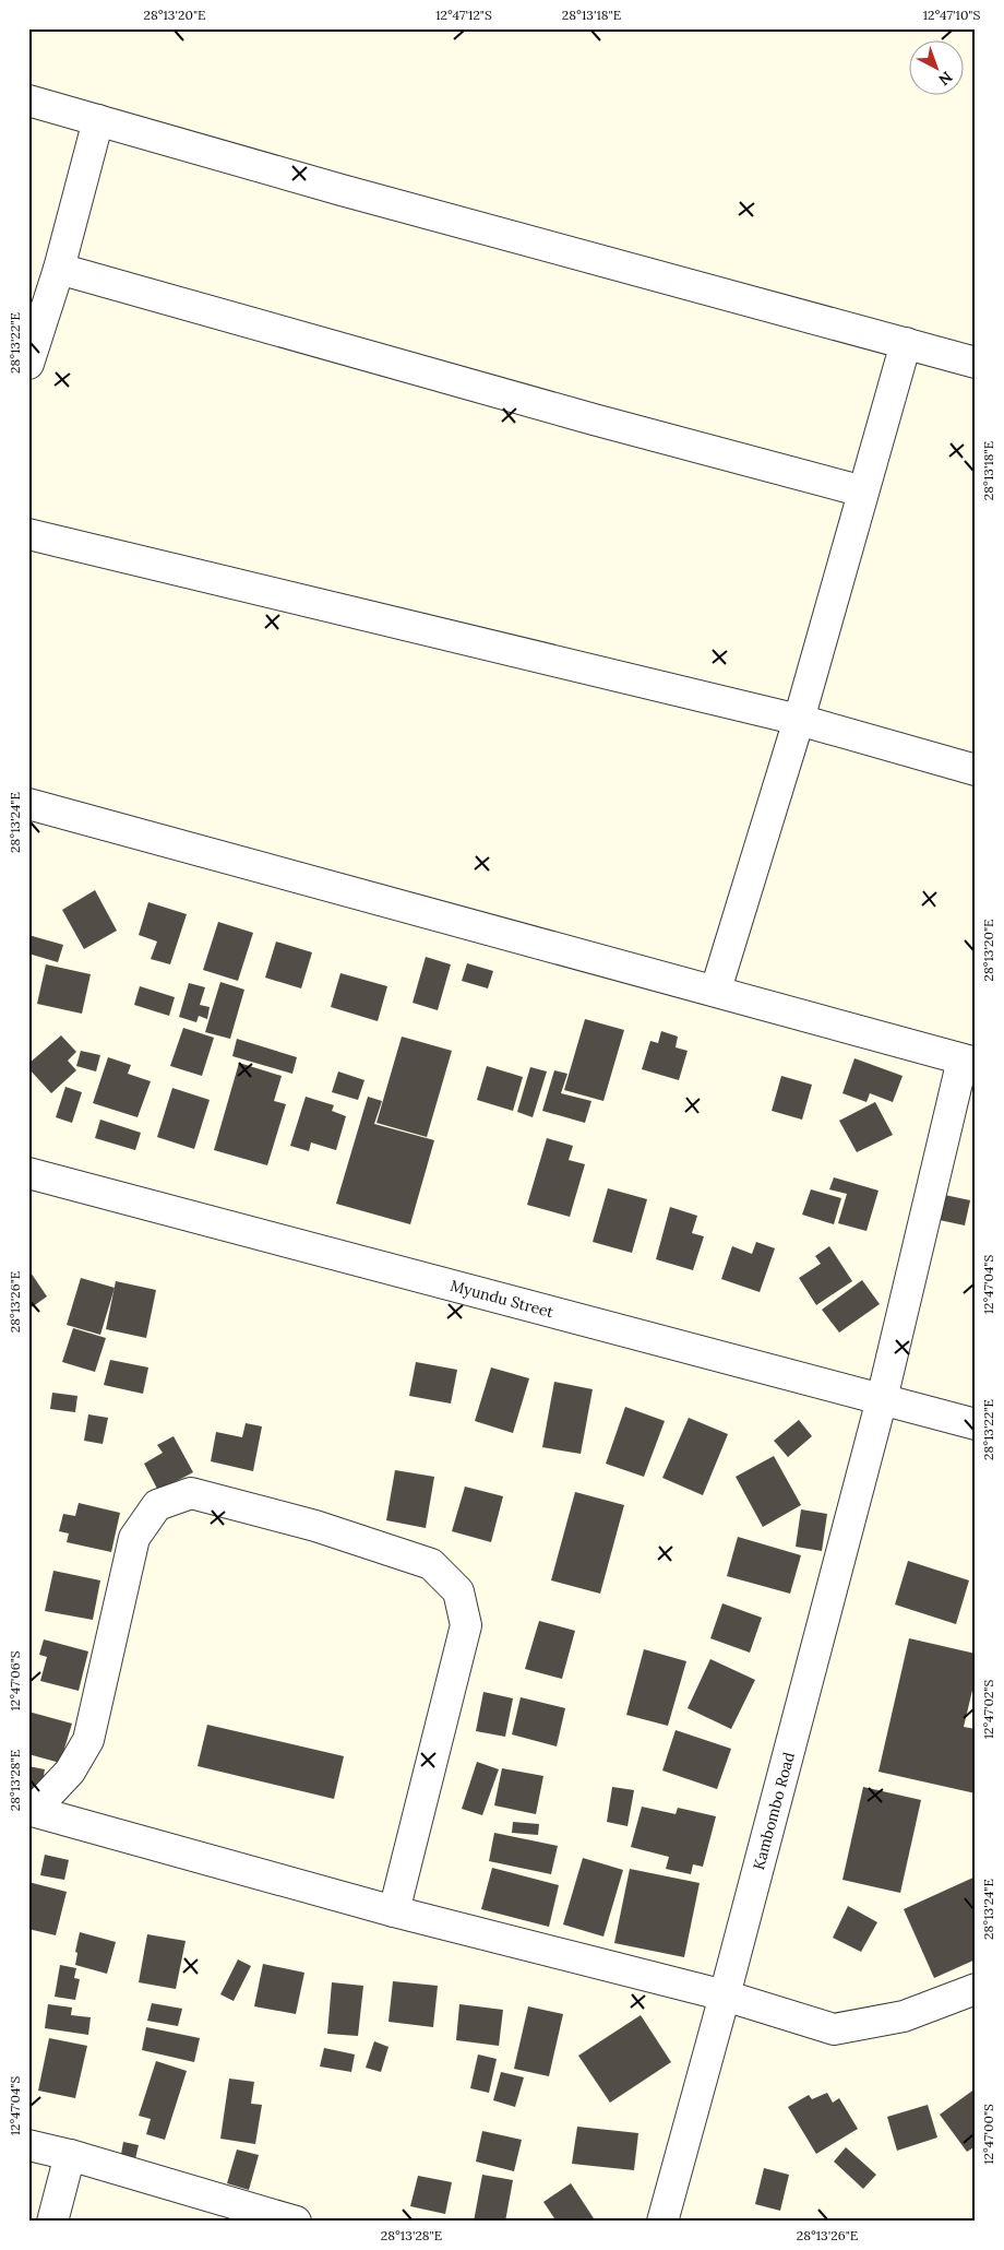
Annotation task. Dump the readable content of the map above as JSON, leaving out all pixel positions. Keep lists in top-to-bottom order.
{
  "streets": {
    "street": ["Myundu Street", "Kambombo Road"]
  },
  "crossings": [
    ["Myundu Street", "Kambombo Road"]
  ],
  "north": "bottom right",
  "coordinates": [
    "28°13'20\"E",
    "12°47'12\"S",
    "28°13'18\"E",
    "12°47'10\"S",
    "28°13'22\"E",
    "28°13'24\"E",
    "12°47'04\"S",
    "28°13'26\"E",
    "12°47'06\"S",
    "12°47'02\"S",
    "28°13'28\"E",
    "12°47'00\"S"
  ]
}
